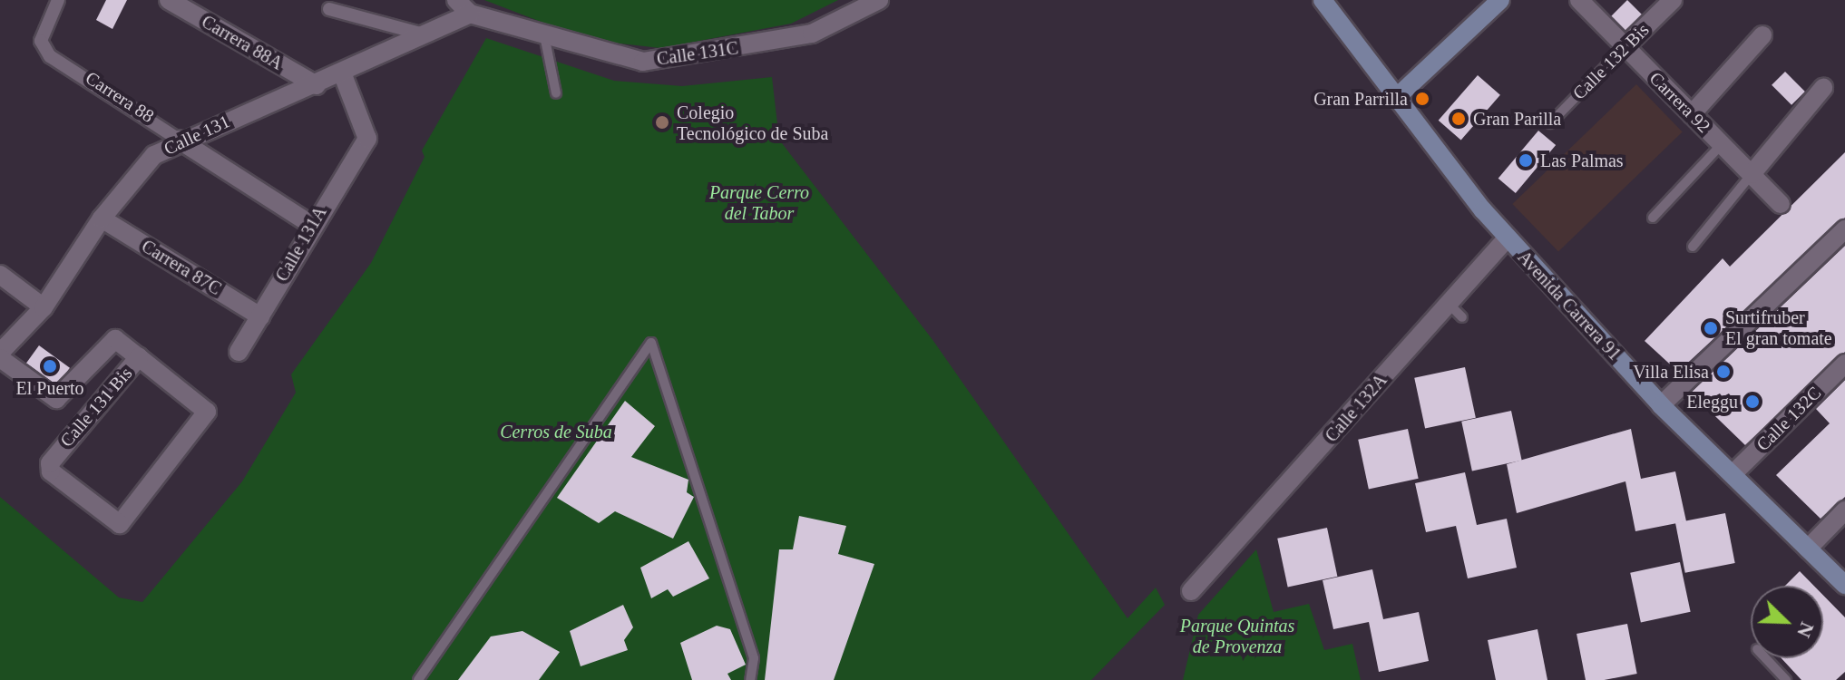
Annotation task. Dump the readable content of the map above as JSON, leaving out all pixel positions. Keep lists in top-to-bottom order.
{
  "streets": {
    "main road": ["Avenida Carrera 91"],
    "street": [
      "Carrera 88A",
      "Calle 131C",
      "Calle 132 Bis",
      "Carrera 88",
      "Carrera 92",
      "Calle 131",
      "Calle 131A",
      "Carrera 87C",
      "Calle 131 Bis",
      "Calle 132A",
      "Calle 132C"
    ]
  },
  "crossings": [
    ["Carrera 88A", "Calle 131"],
    ["Calle 131C", "Calle 131"],
    ["Calle 132 Bis", "Carrera 92"],
    ["Carrera 88", "Calle 131"],
    ["Carrera 88", "Calle 131A"],
    ["Calle 131", "Calle 131A"],
    ["Calle 131", "Carrera 87C"],
    ["Calle 131", "Calle 131 Bis"],
    ["Calle 131A", "Carrera 87C"],
    ["Avenida Carrera 91", "Calle 132A"],
    ["Avenida Carrera 91", "Calle 132C"]
  ],
  "parks": ["Parque Cerro del Tabor", "Cerros de Suba", "Parque Quintas de Provenza"],
  "places": [
    "Gran Parrilla",
    "Gran Parilla",
    "Colegio Tecnológico de Suba",
    "Las Palmas",
    "Surtifruber El gran tomate",
    "El Puerto",
    "Villa Elisa",
    "Eleggu"
  ],
  "north": "bottom right"
}
